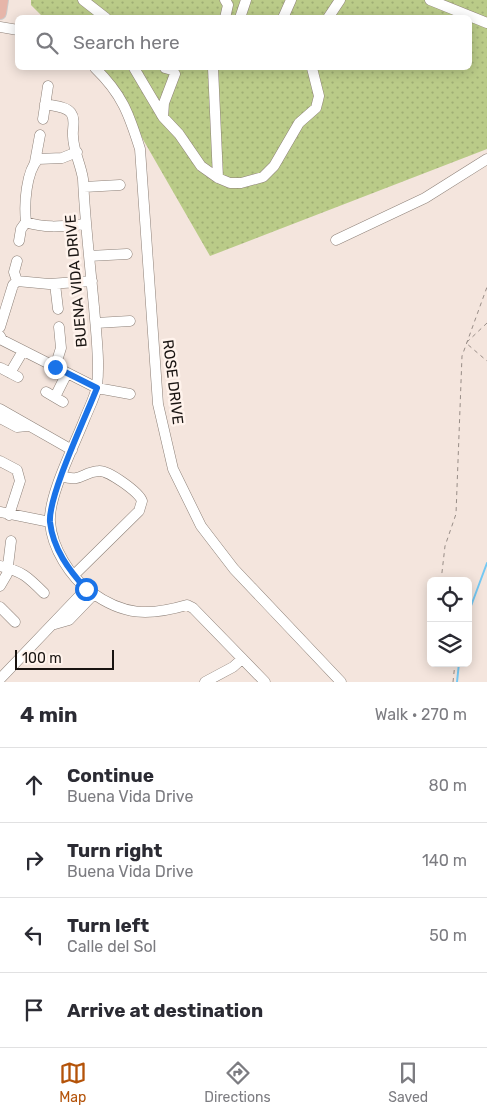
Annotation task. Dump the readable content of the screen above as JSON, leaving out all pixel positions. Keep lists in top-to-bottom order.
{
  "streets": {
    "street": ["BUENA VIDA DRIVE", "ROSE DRIVE"]
  },
  "scale_bar": "100 m",
  "page": {
    "search": "Search here",
    "scale": "100 m",
    "heading": ["4 min", "Walk · 270 m"],
    "list": [
      ["Continue", "Buena Vida Drive", "80 m"],
      ["Turn right", "Buena Vida Drive", "140 m"],
      ["Turn left", "Calle del Sol", "50 m"],
      "Arrive at destination"
    ],
    "nav": ["Map", "Directions", "Saved"]
  }
}
